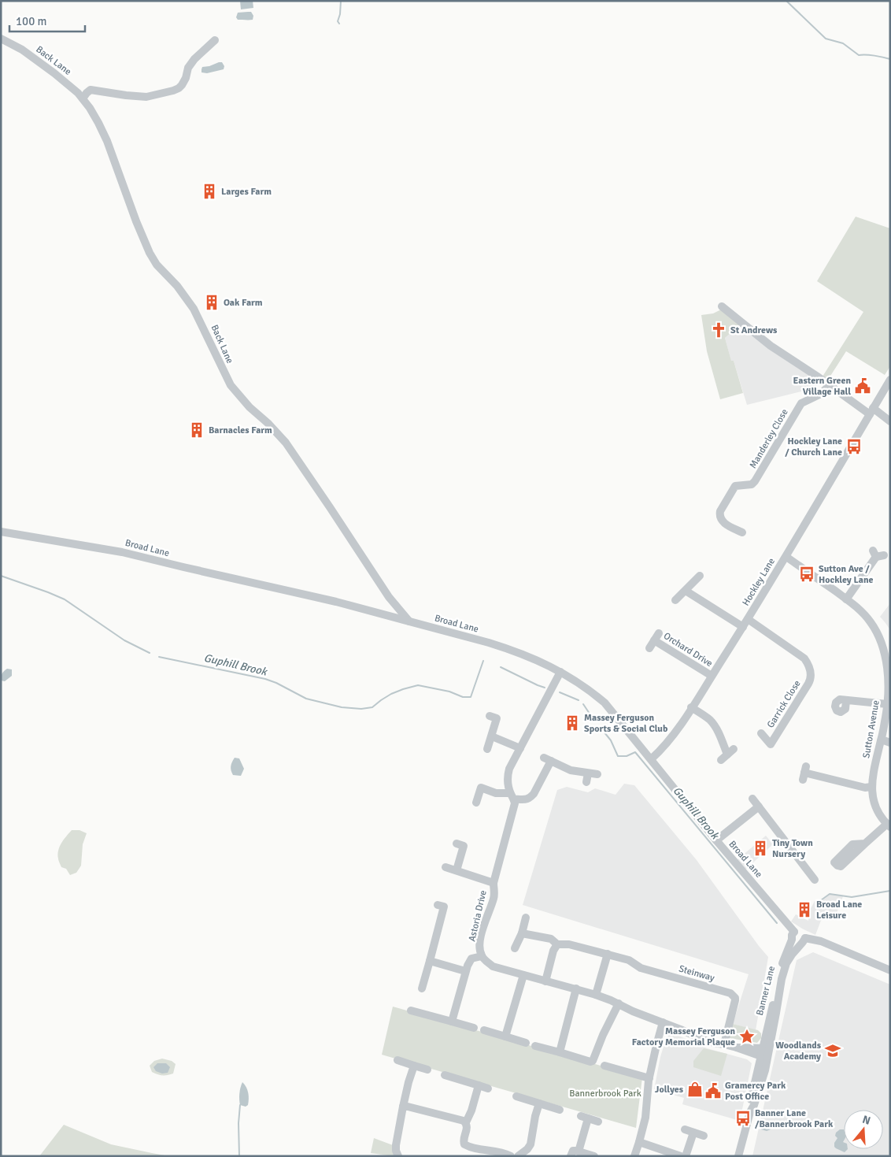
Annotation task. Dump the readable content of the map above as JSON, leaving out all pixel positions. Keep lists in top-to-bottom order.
{
  "streets": {
    "street": [
      "Back Lane",
      "Manderley Close",
      "Broad Lane",
      "Hockley Lane",
      "Orchard Drive",
      "Garrick Close",
      "Sutton Avenue",
      "Astoria Drive",
      "Steinway",
      "Banner Lane"
    ]
  },
  "crossings": [
    ["Back Lane", "Broad Lane"],
    ["Broad Lane", "Hockley Lane"],
    ["Broad Lane", "Astoria Drive"],
    ["Broad Lane", "Banner Lane"],
    ["Hockley Lane", "Orchard Drive"],
    ["Hockley Lane", "Garrick Close"],
    ["Hockley Lane", "Sutton Avenue"],
    ["Astoria Drive", "Steinway"],
    ["Astoria Drive", "Banner Lane"]
  ],
  "water": ["Guphill Brook"],
  "parks": ["Bannerbrook Park"],
  "places": {
    "building": [
      "Larges Farm",
      "Oak Farm",
      "Barnacles Farm",
      "Massey Ferguson Sports & Social Club",
      "Tiny Town Nursery",
      "Broad Lane Leisure"
    ],
    "church": ["St Andrews"],
    "public building": ["Eastern Green Village Hall", "Gramercy Park Post Office"],
    "bus stop": ["Hockley Lane / Church Lane", "Sutton Ave / Hockley Lane", "Banner Lane /Bannerbrook Park"],
    "place": ["Massey Ferguson Factory Memorial Plaque"],
    "school or university": ["Woodlands Academy"],
    "shop": ["Jollyes"]
  },
  "scale_bar": "100 m",
  "north": "top"
}
